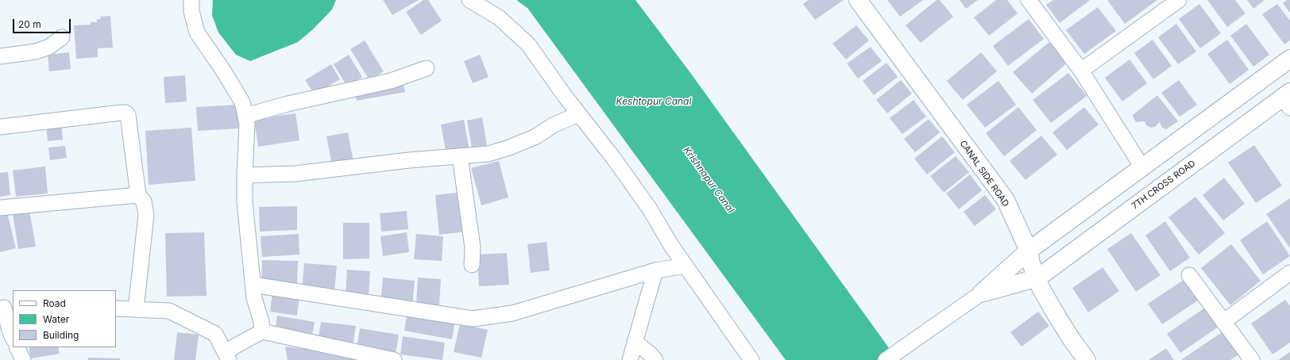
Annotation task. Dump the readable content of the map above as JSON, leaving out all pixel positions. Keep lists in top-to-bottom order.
{
  "streets": {
    "street": ["CANAL SIDE ROAD", "7TH CROSS ROAD"]
  },
  "crossings": [
    ["CANAL SIDE ROAD", "7TH CROSS ROAD"]
  ],
  "water": ["Keshtopur Canal", "Krishnapur Canal"],
  "legend": ["Road", "Water", "Building"],
  "scale_bar": "20 m"
}
